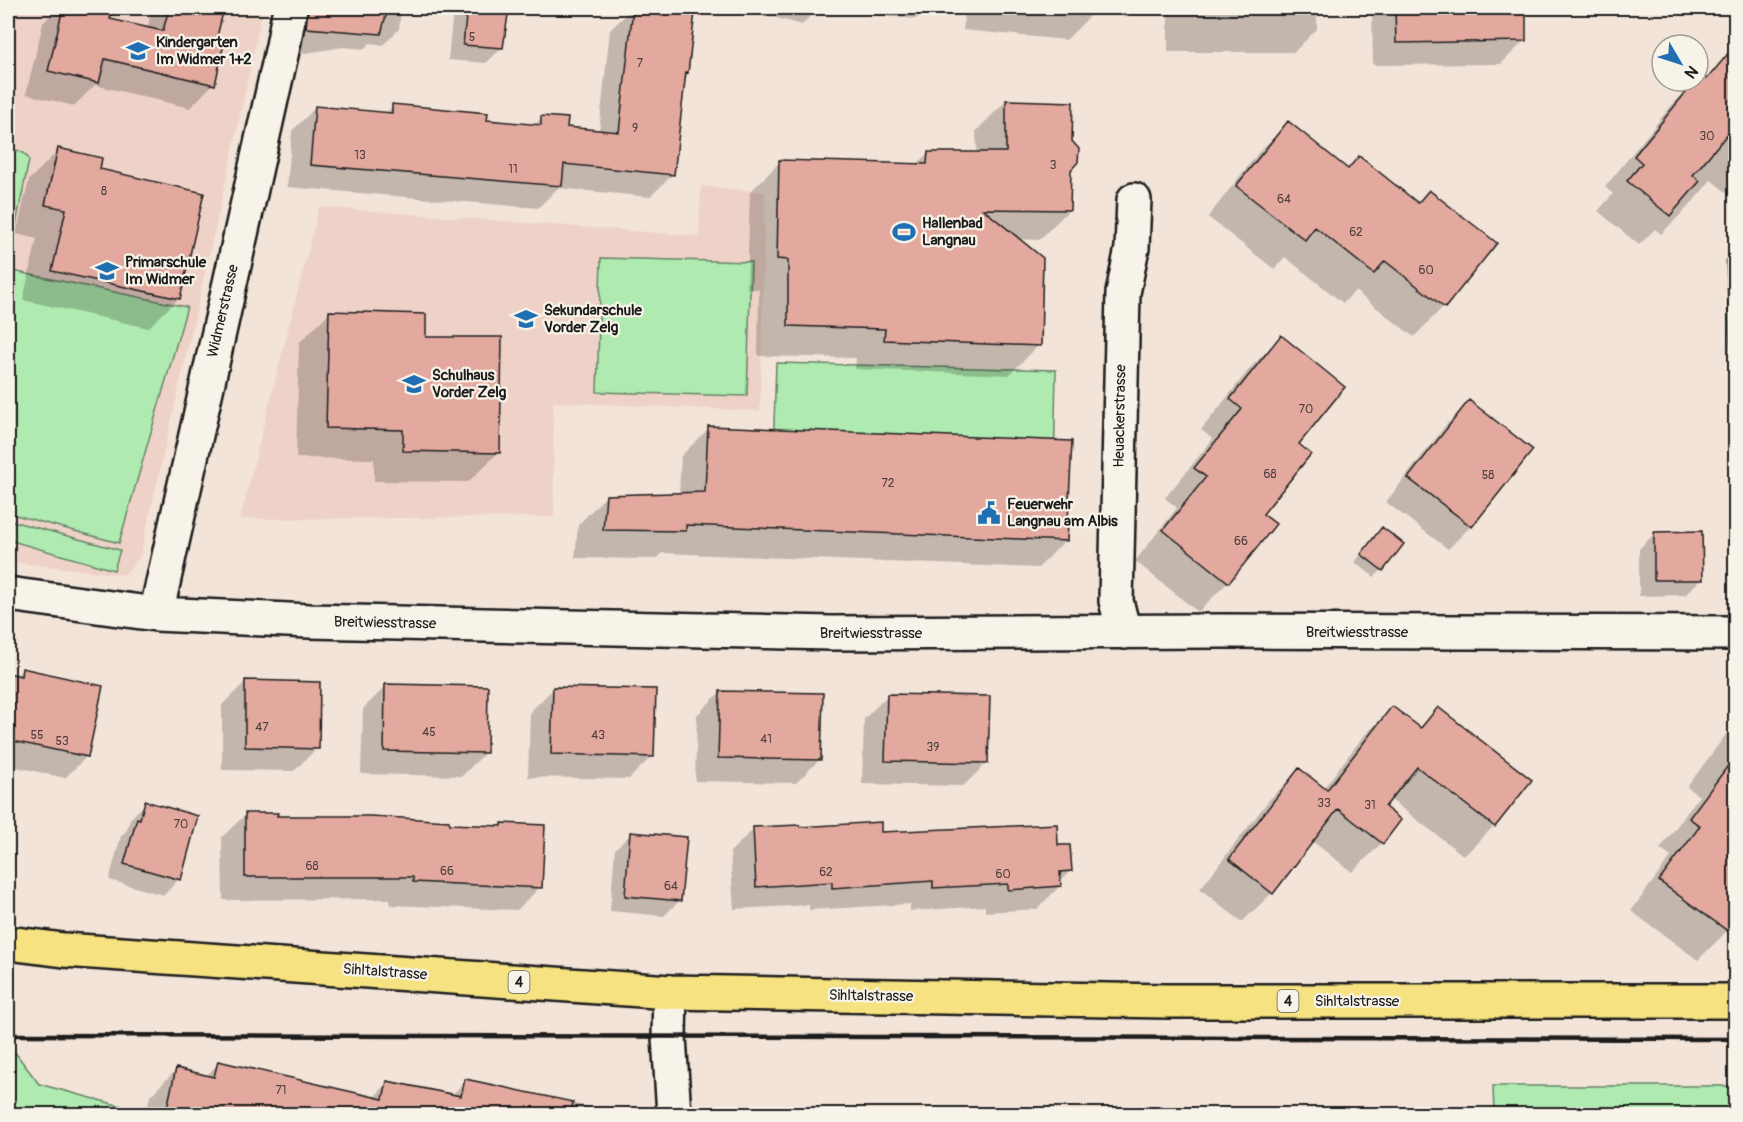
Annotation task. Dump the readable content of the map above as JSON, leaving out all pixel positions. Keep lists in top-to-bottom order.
{
  "streets": {
    "main road": ["Sihltalstrasse", "4"],
    "street": ["Widmerstrasse", "Heuackerstrasse", "Breitwiesstrasse"]
  },
  "crossings": [
    ["Widmerstrasse", "Breitwiesstrasse"],
    ["Heuackerstrasse", "Breitwiesstrasse"]
  ],
  "places": {
    "school or university": [
      "Kindergarten Im Widmer 1+2",
      "Primarschule Im Widmer",
      "Sekundarschule Vorder Zelg",
      "Schulhaus Vorder Zelg"
    ],
    "sports": ["Hallenbad Langnau"],
    "public building": ["Feuerwehr Langnau am Albis"]
  },
  "house_numbers": [
    "5",
    "7",
    "9",
    "30",
    "13",
    "3",
    "11",
    "8",
    "64",
    "62",
    "60",
    "70",
    "68",
    "58",
    "72",
    "66",
    "47",
    "45",
    "55",
    "43",
    "41",
    "53",
    "39",
    "33",
    "31",
    "70",
    "68",
    "66",
    "62",
    "60",
    "64",
    "71"
  ],
  "north": "bottom right"
}
